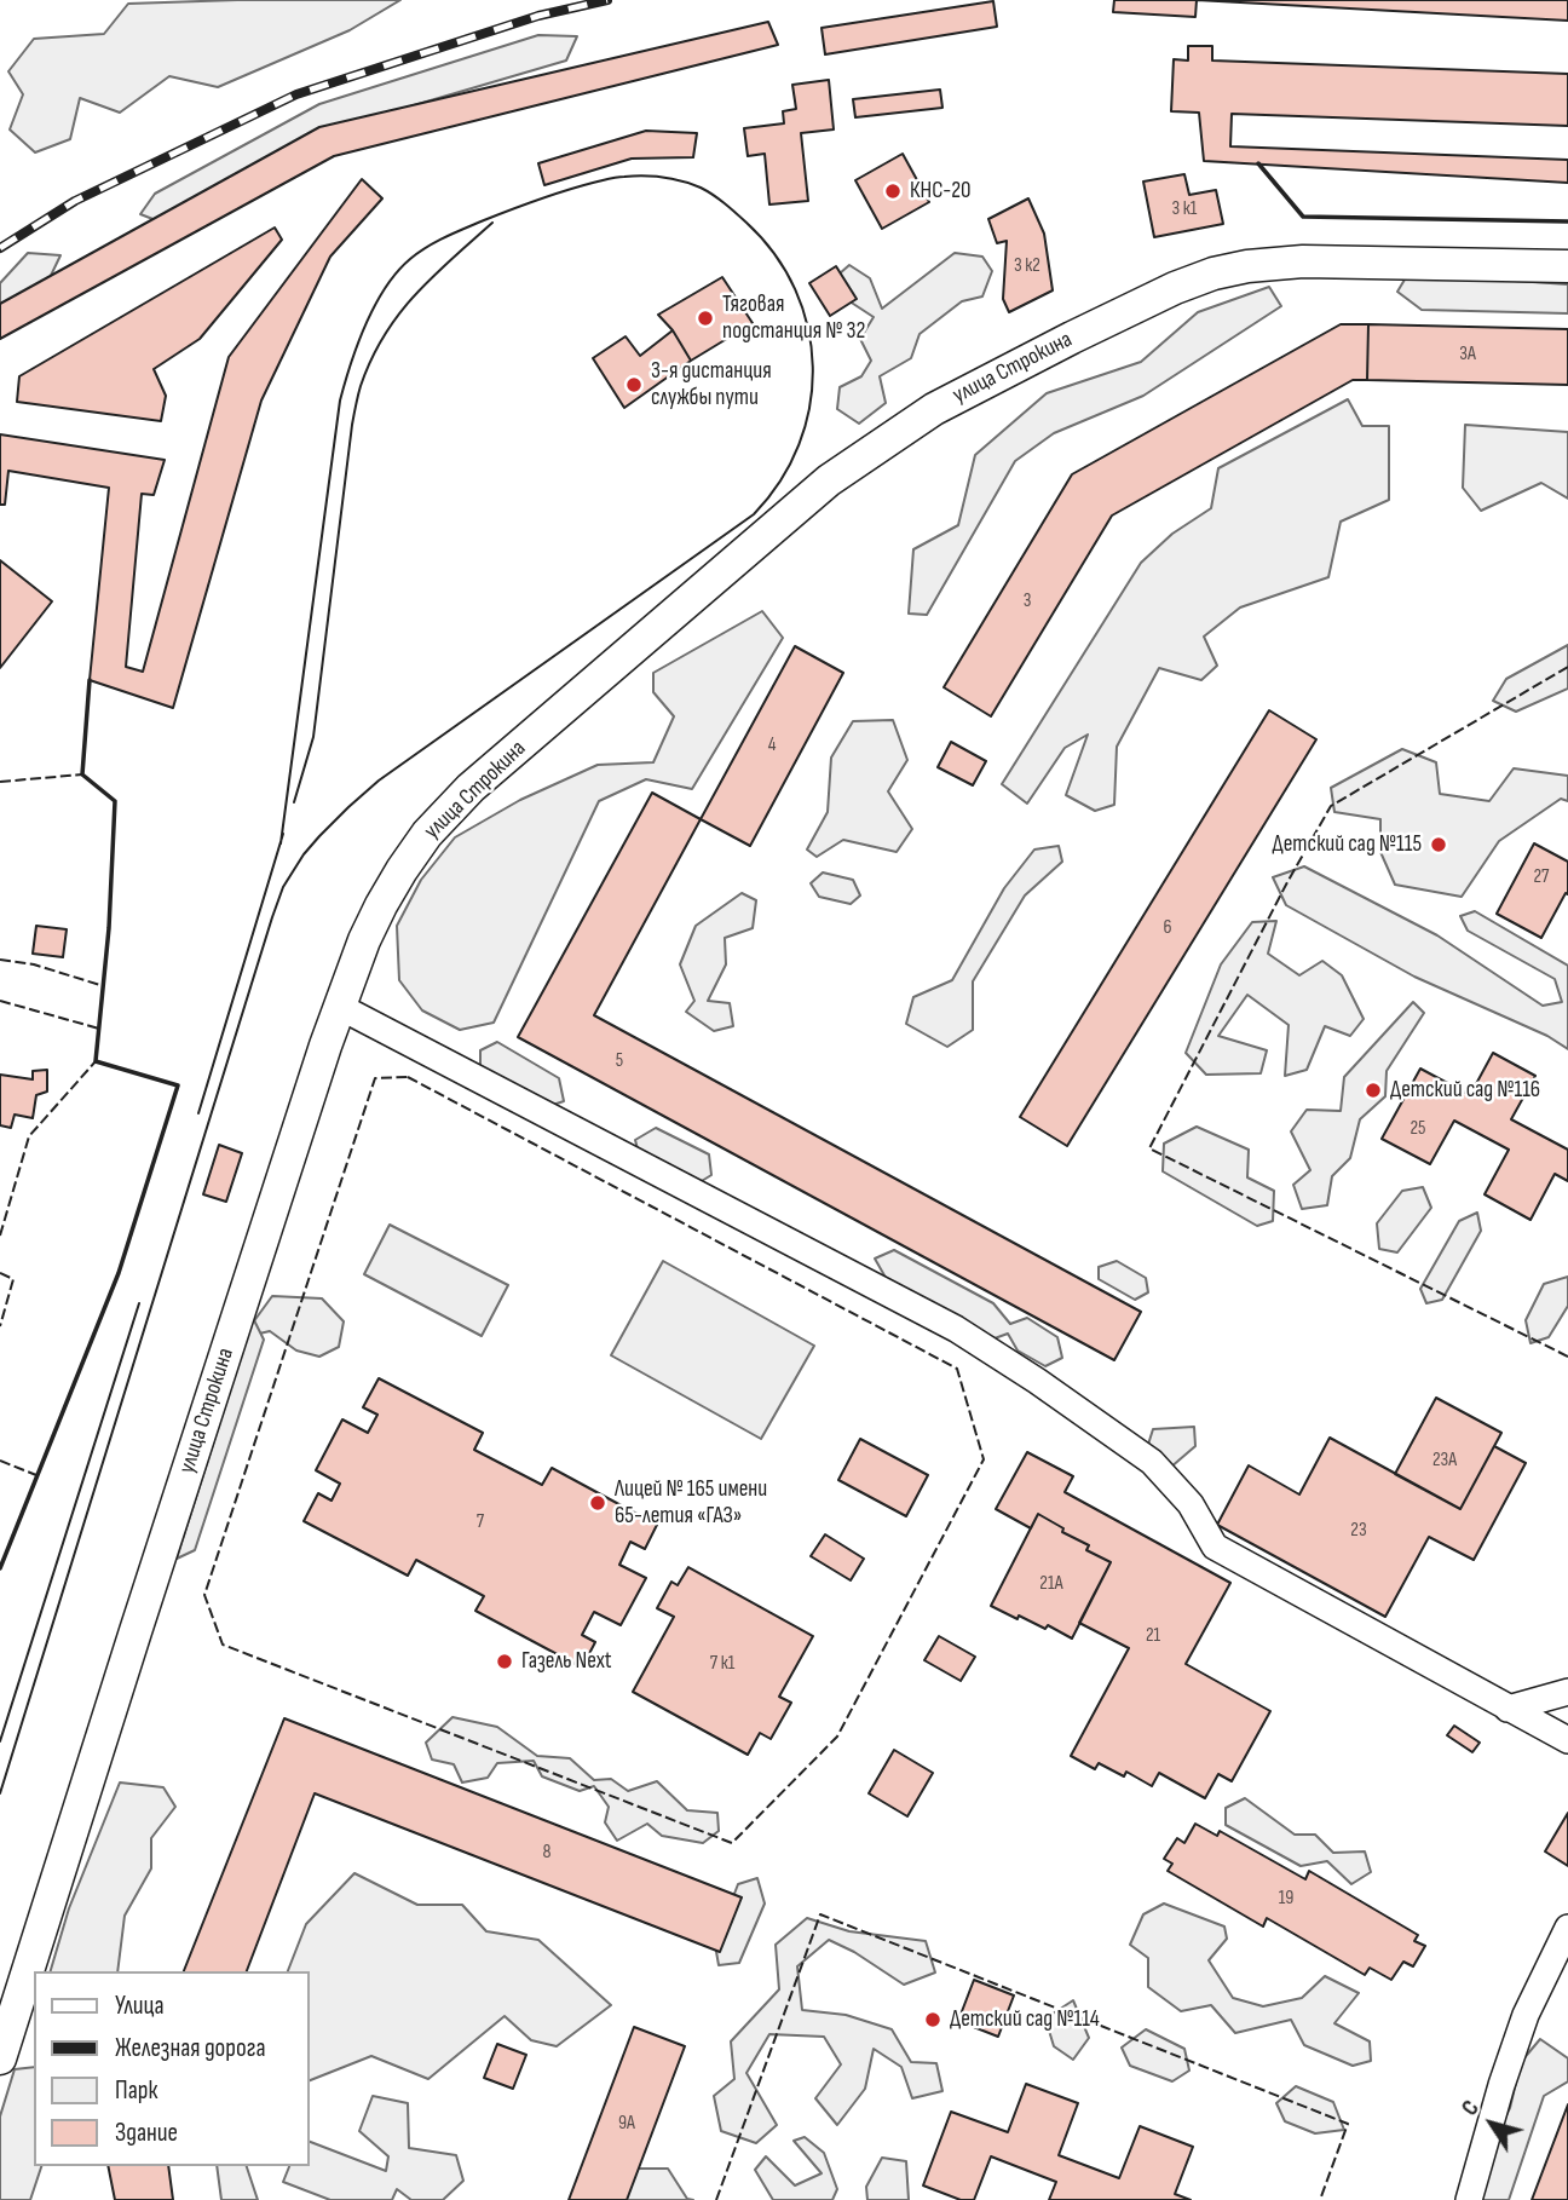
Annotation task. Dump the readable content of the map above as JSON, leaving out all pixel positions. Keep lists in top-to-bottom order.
{
  "streets": {
    "street": ["улица Строкина"]
  },
  "places": [
    "КНС-20",
    "Тяговая подстанция № 32",
    "3-я дистанция службы пути",
    "Детский сад №115",
    "Детский сад №116",
    "Лицей № 165 имени 65-летия «ГАЗ»",
    "Газель Next",
    "Детский сад №114"
  ],
  "house_numbers": [
    "3 к1",
    "3 к2",
    "3А",
    "3",
    "4",
    "27",
    "6",
    "5",
    "25",
    "23А",
    "7",
    "23",
    "21А",
    "21",
    "7 к1",
    "8",
    "19",
    "9А"
  ],
  "legend": [
    "Улица",
    "Железная дорога",
    "Парк",
    "Здание"
  ],
  "north": "top left"
}
